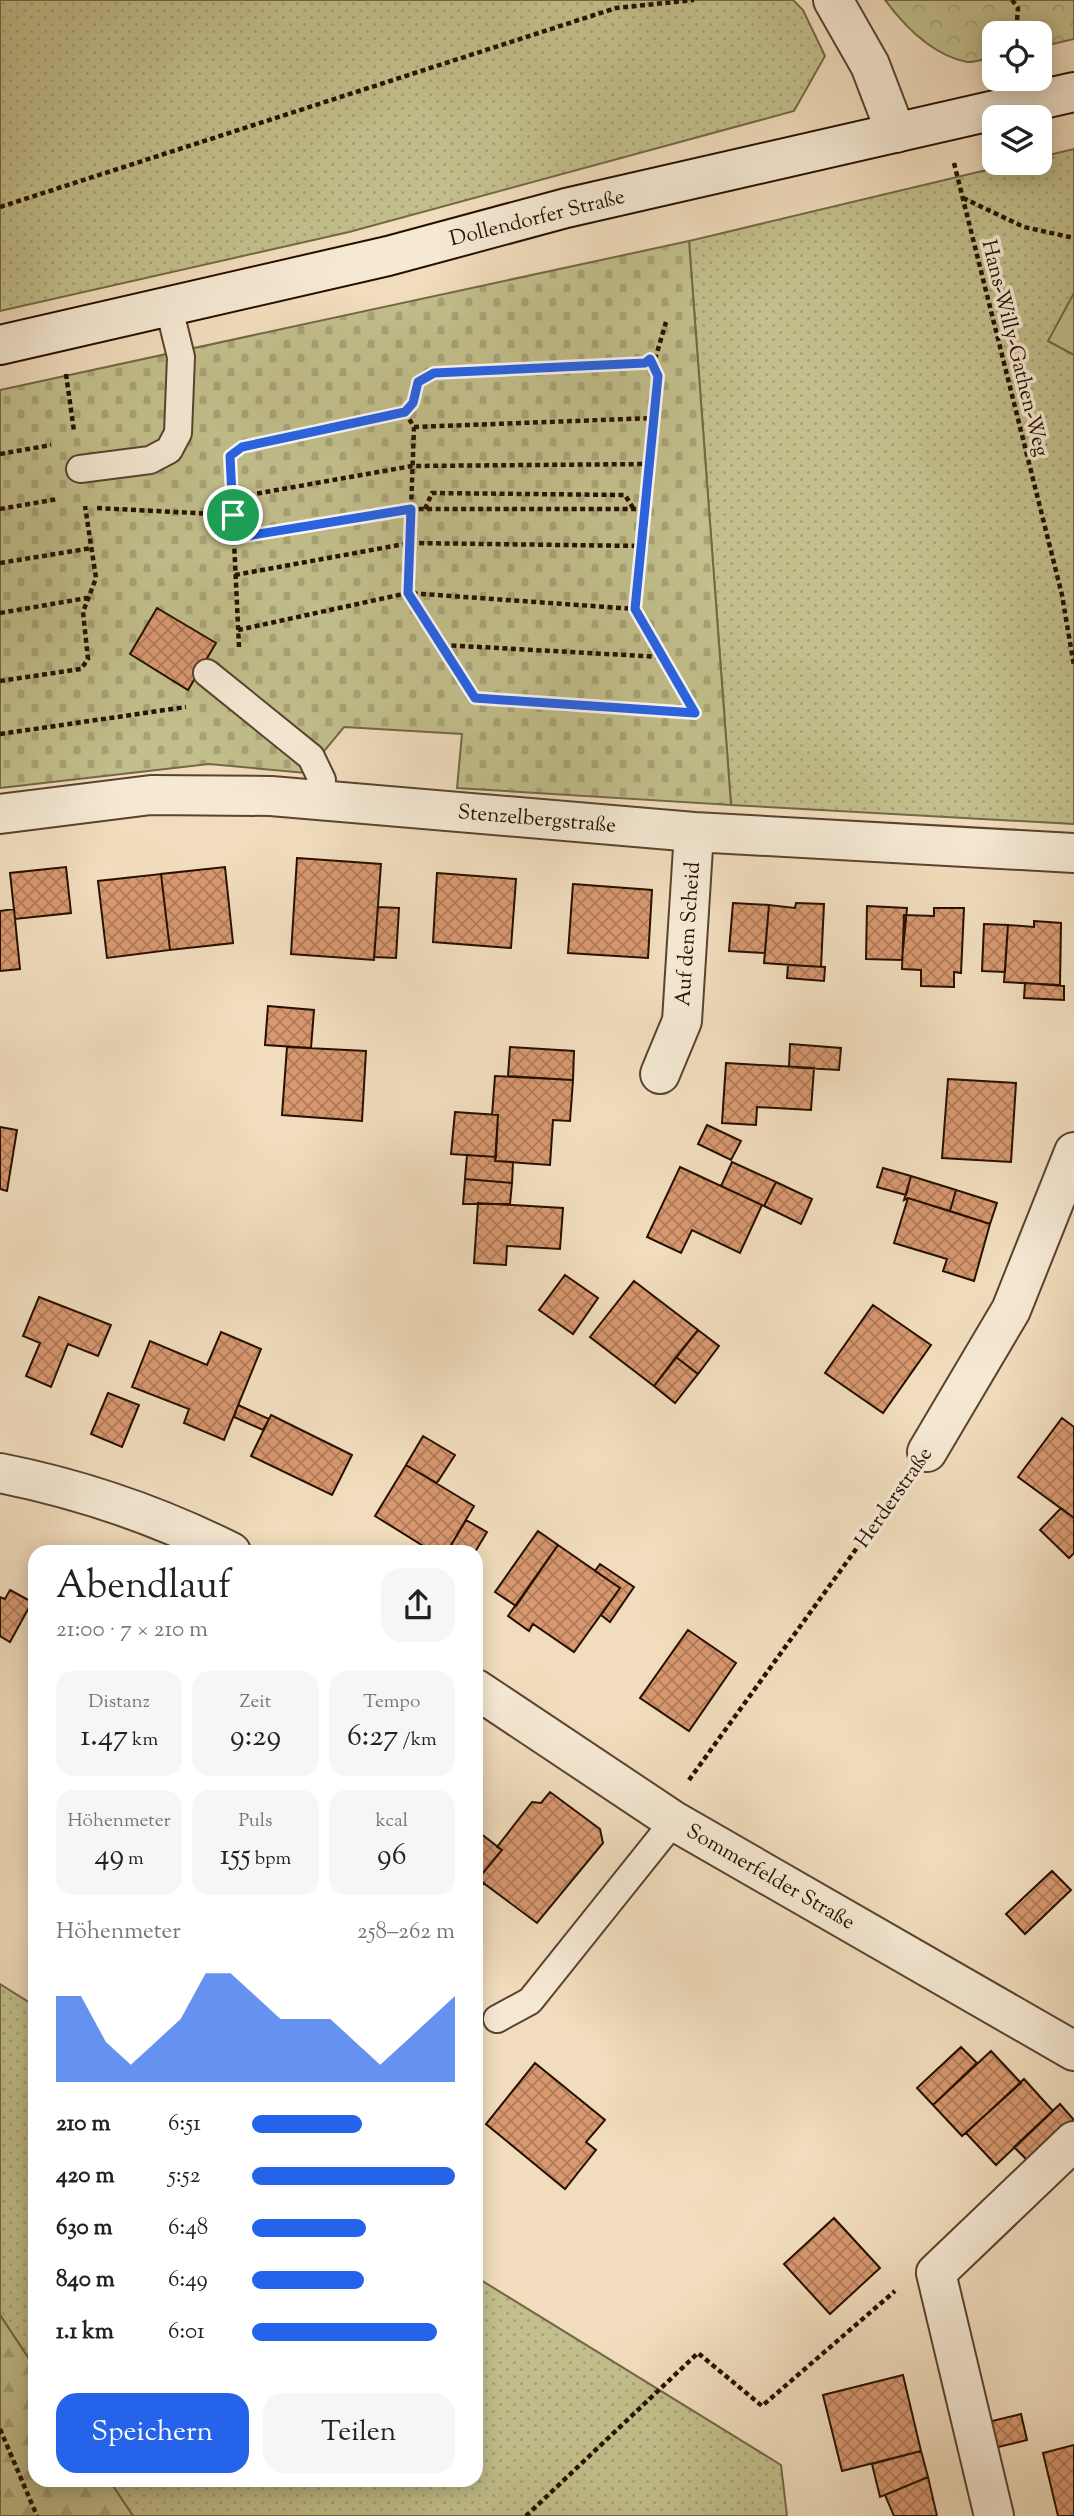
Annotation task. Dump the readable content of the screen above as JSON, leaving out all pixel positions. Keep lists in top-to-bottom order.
{
  "streets": {
    "street": [
      "Dollendorfer Straße",
      "Stenzelbergstraße",
      "Auf dem Scheid",
      "Herderstraße",
      "Sommerfelder Straße"
    ],
    "path": ["Hans-Willy-Gathen-Weg"]
  },
  "crossings": [
    ["Stenzelbergstraße", "Auf dem Scheid"],
    ["Herderstraße", "Sommerfelder Straße"]
  ],
  "page": {
    "heading": ["Abendlauf", "21:00 · 7 × 210 m"],
    "stats": [
      ["Distanz", "1.47 km"],
      ["Zeit", "9:29"],
      ["Tempo", "6:27 /km"],
      ["Höhenmeter", "49 m"],
      ["Puls", "155 bpm"],
      ["kcal", "96"]
    ],
    "chart": ["Höhenmeter", "258–262 m"],
    "list": [
      {
        "name": "210 m",
        "note": "6:51"
      },
      {
        "name": "420 m",
        "note": "5:52"
      },
      {
        "name": "630 m",
        "note": "6:48"
      },
      {
        "name": "840 m",
        "note": "6:49"
      },
      {
        "name": "1.1 km",
        "note": "6:01"
      }
    ],
    "buttons": ["Speichern", "Teilen"]
  }
}
